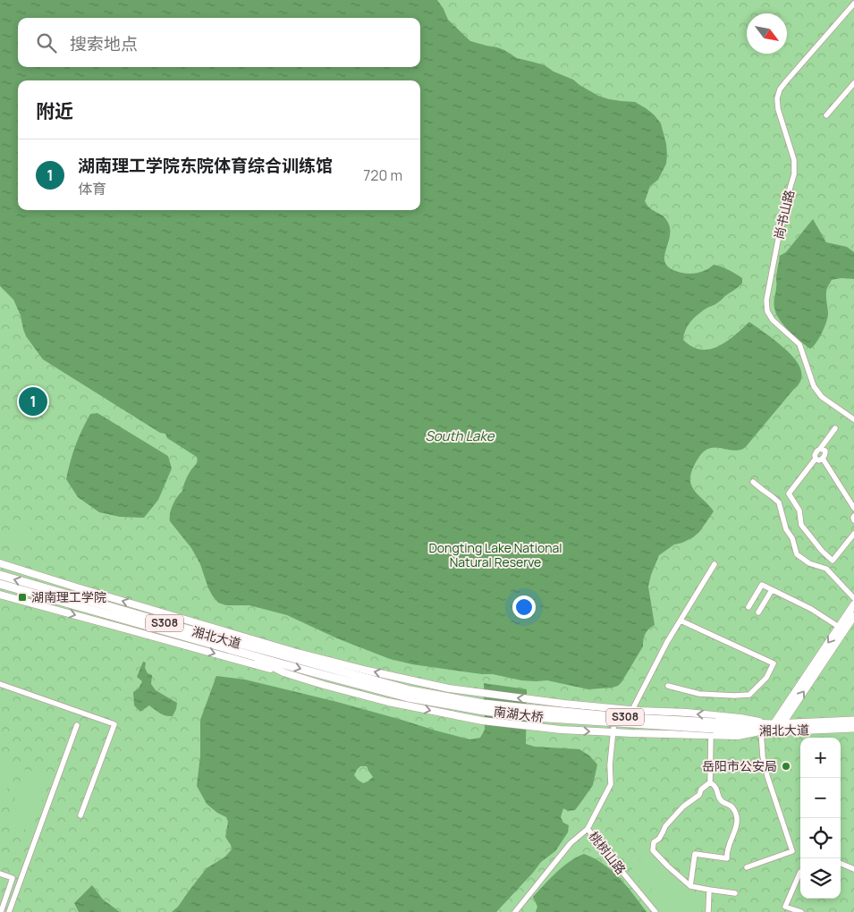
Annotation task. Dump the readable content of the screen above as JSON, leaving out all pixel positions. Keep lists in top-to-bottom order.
{
  "streets": {
    "highway": ["S308", "湘北大道", "南湖大桥"],
    "street": ["尚书山路", "桃树山路"]
  },
  "crossings": [
    ["湘北大道", "南湖大桥"]
  ],
  "water": ["South Lake"],
  "parks": ["Dongting Lake National Natural Reserve"],
  "places": {
    "transit": ["湖南理工学院"],
    "other": ["岳阳市公安局"]
  },
  "north": "bottom right",
  "page": {
    "search": "搜索地点",
    "heading": "附近",
    "list": [
      {
        "mark": "1",
        "name": "湖南理工学院东院体育综合训练馆",
        "note": "体育",
        "value": "720 m"
      }
    ],
    "pins": "1",
    "map_buttons": ["+", "−"]
  }
}
